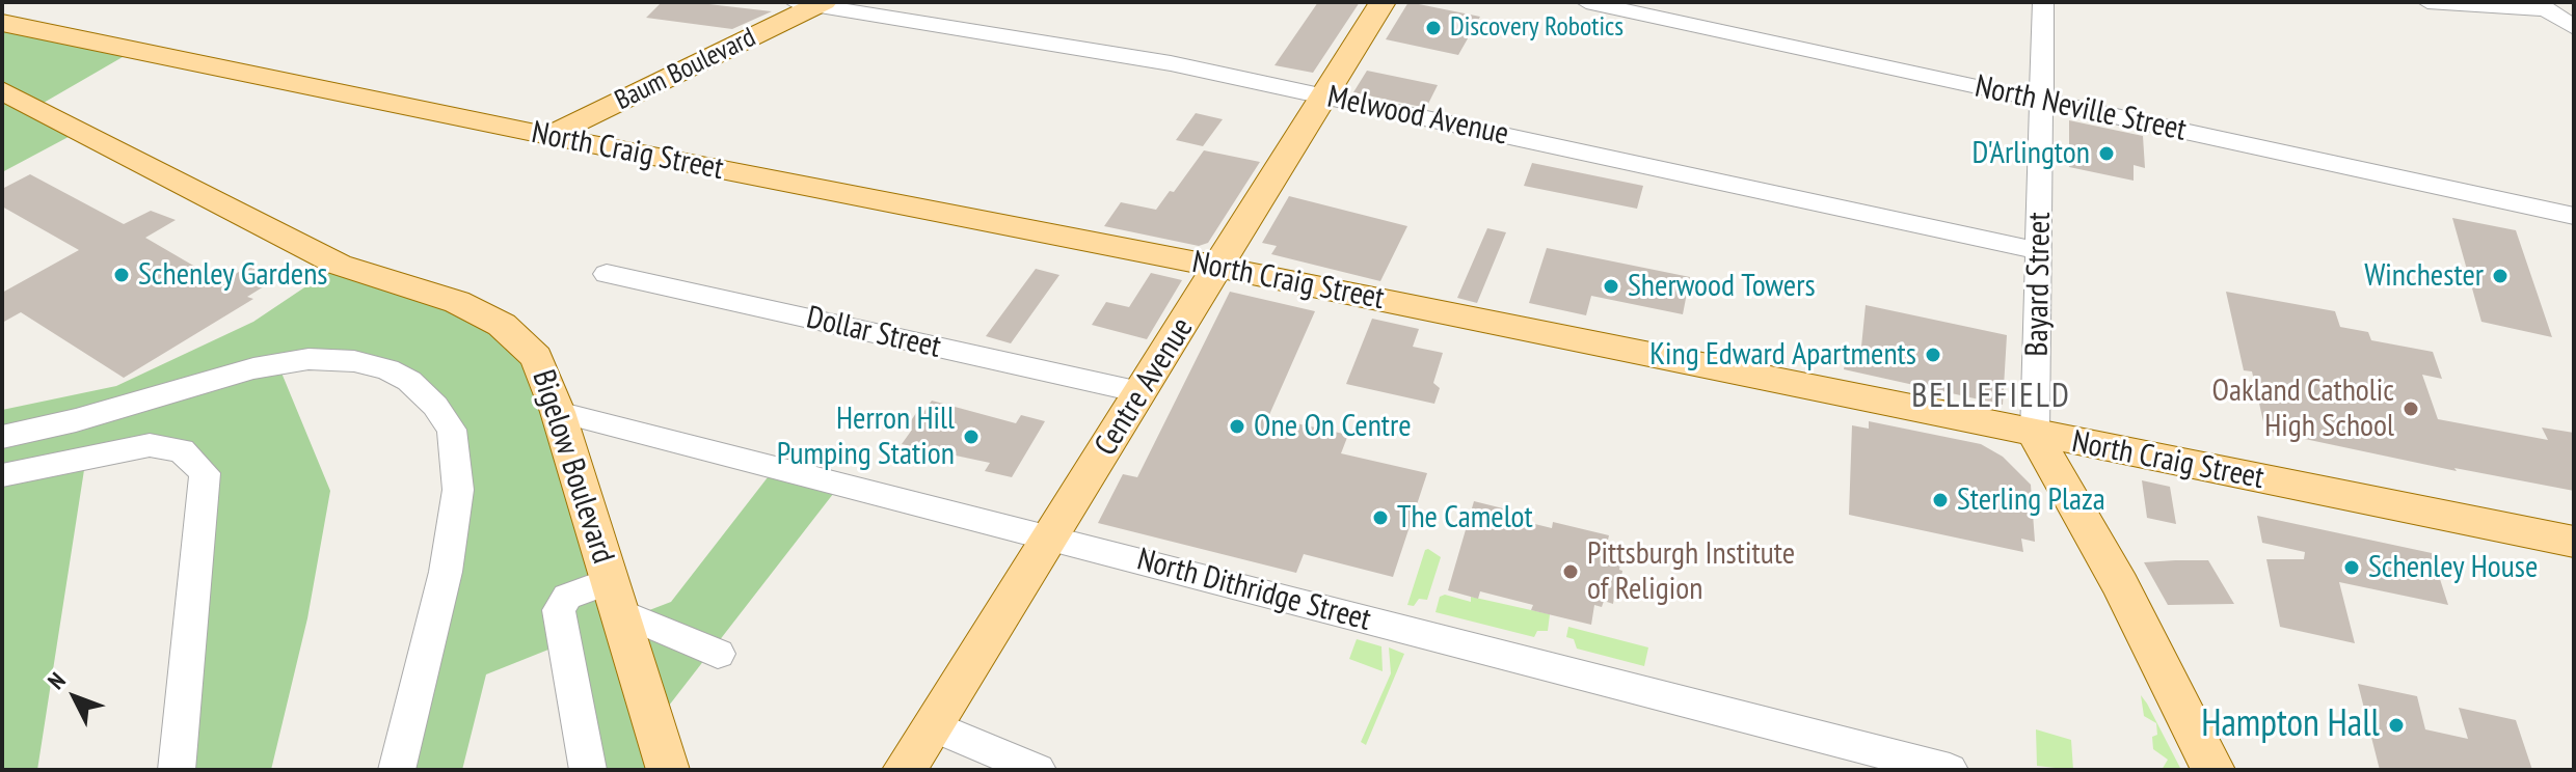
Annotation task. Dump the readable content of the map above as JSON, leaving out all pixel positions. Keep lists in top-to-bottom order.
{
  "streets": {
    "main road": [
      "Baum Boulevard",
      "North Craig Street",
      "Centre Avenue",
      "Bigelow Boulevard"
    ],
    "street": [
      "North Neville Street",
      "Melwood Avenue",
      "Bayard Street",
      "Dollar Street",
      "North Dithridge Street"
    ]
  },
  "crossings": [
    ["Baum Boulevard", "Melwood Avenue"],
    ["Baum Boulevard", "North Craig Street"],
    ["North Neville Street", "Bayard Street"],
    ["Melwood Avenue", "Bayard Street"],
    ["Melwood Avenue", "Centre Avenue"],
    ["North Craig Street", "Bayard Street"],
    ["North Craig Street", "Centre Avenue"],
    ["Dollar Street", "Centre Avenue"],
    ["Centre Avenue", "North Dithridge Street"],
    ["Bigelow Boulevard", "North Dithridge Street"]
  ],
  "districts": ["BELLEFIELD"],
  "places": [
    "Discovery Robotics",
    "D'Arlington",
    "Schenley Gardens",
    "Winchester",
    "Sherwood Towers",
    "King Edward Apartments",
    "Oakland Catholic High School",
    "One On Centre",
    "Herron Hill Pumping Station",
    "Sterling Plaza",
    "The Camelot",
    "Schenley House",
    "Pittsburgh Institute of Religion",
    "Hampton Hall"
  ],
  "north": "top left"
}
